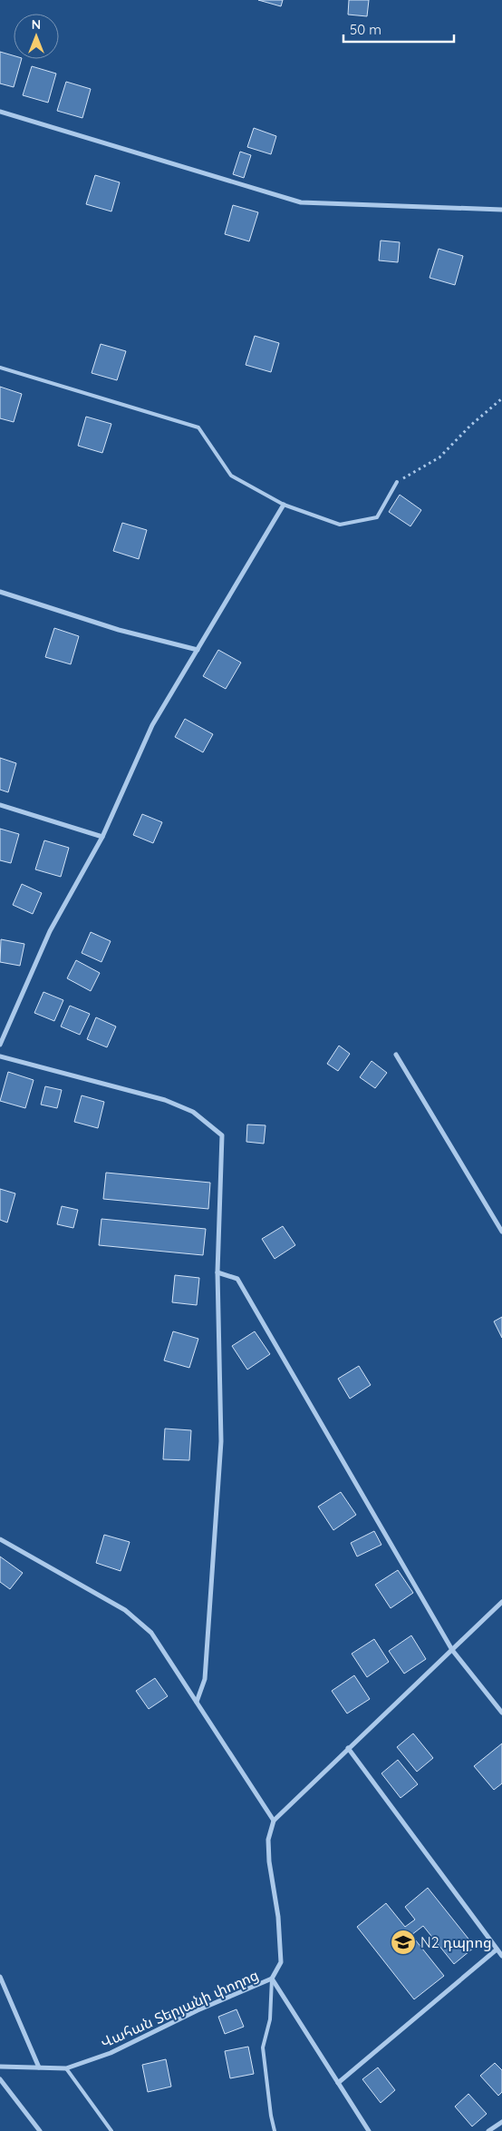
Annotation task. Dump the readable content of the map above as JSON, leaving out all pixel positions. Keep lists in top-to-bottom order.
{
  "streets": {
    "street": ["Վահան Տերյանի փողոց"]
  },
  "places": {
    "school or university": ["N2 դպրոց"]
  },
  "scale_bar": "50 m",
  "north": "top"
}
